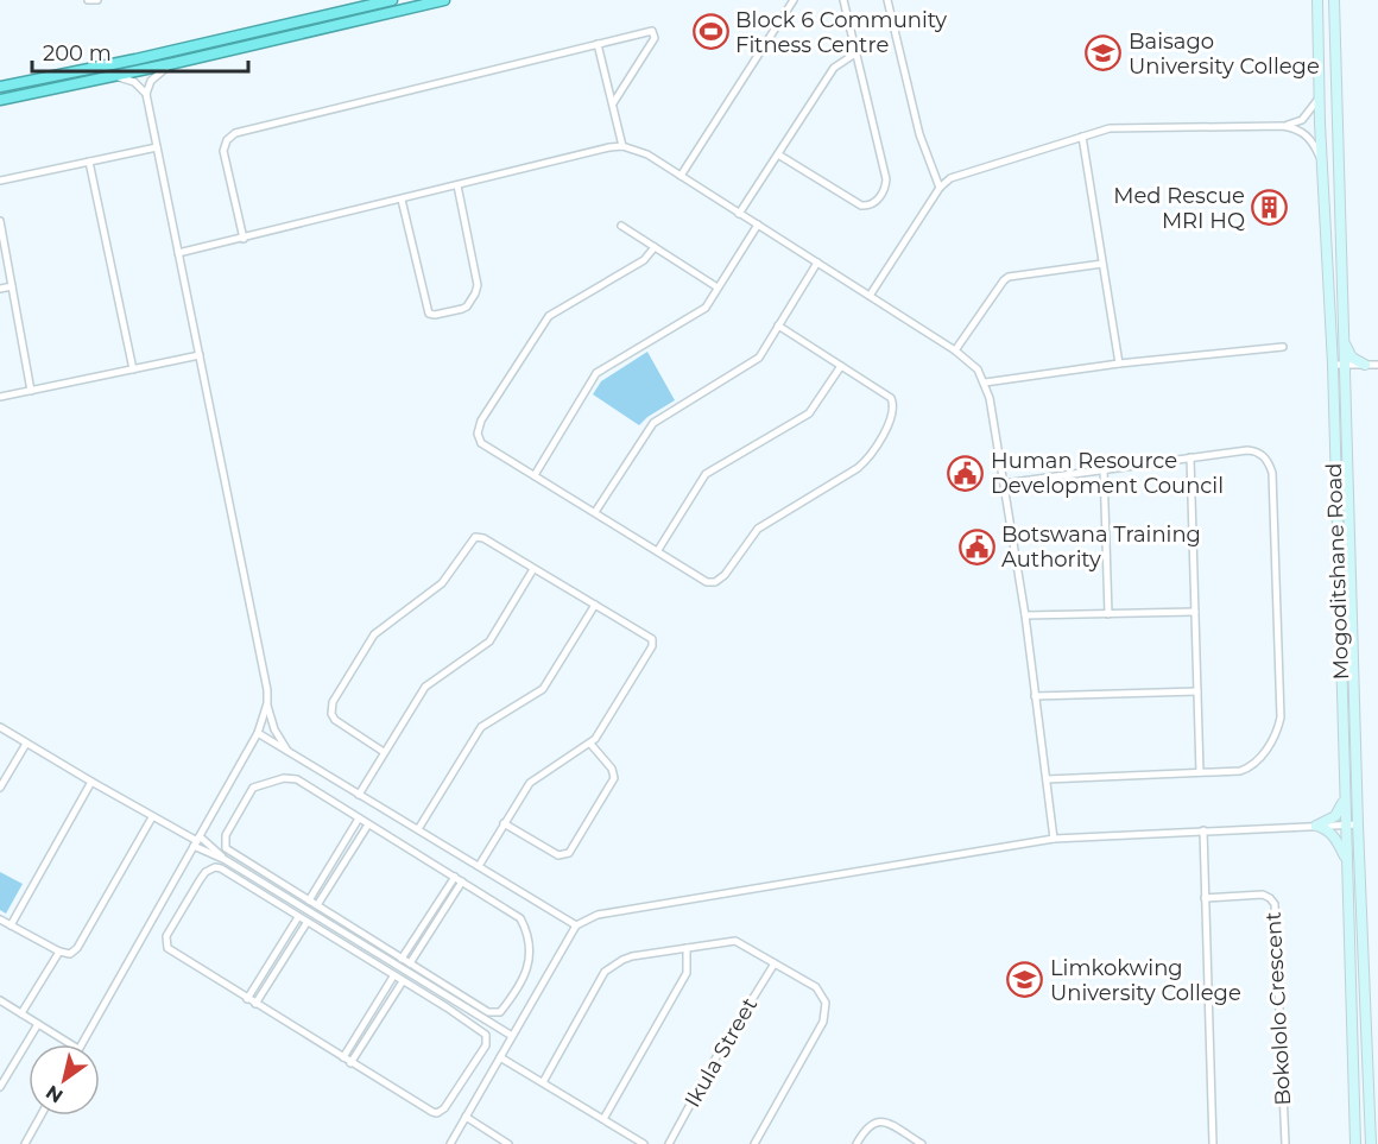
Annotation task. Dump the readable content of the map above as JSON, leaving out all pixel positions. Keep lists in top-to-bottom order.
{
  "streets": {
    "main road": ["Mogoditshane Road"],
    "street": ["Bokololo Crescent", "Ikula Street"]
  },
  "places": {
    "sports": ["Block 6 Community Fitness Centre"],
    "school or university": ["Baisago University College", "Limkokwing University College"],
    "building": ["Med Rescue MRI HQ"],
    "public building": ["Human Resource Development Council", "Botswana Training Authority"]
  },
  "scale_bar": "200 m",
  "north": "bottom left"
}
